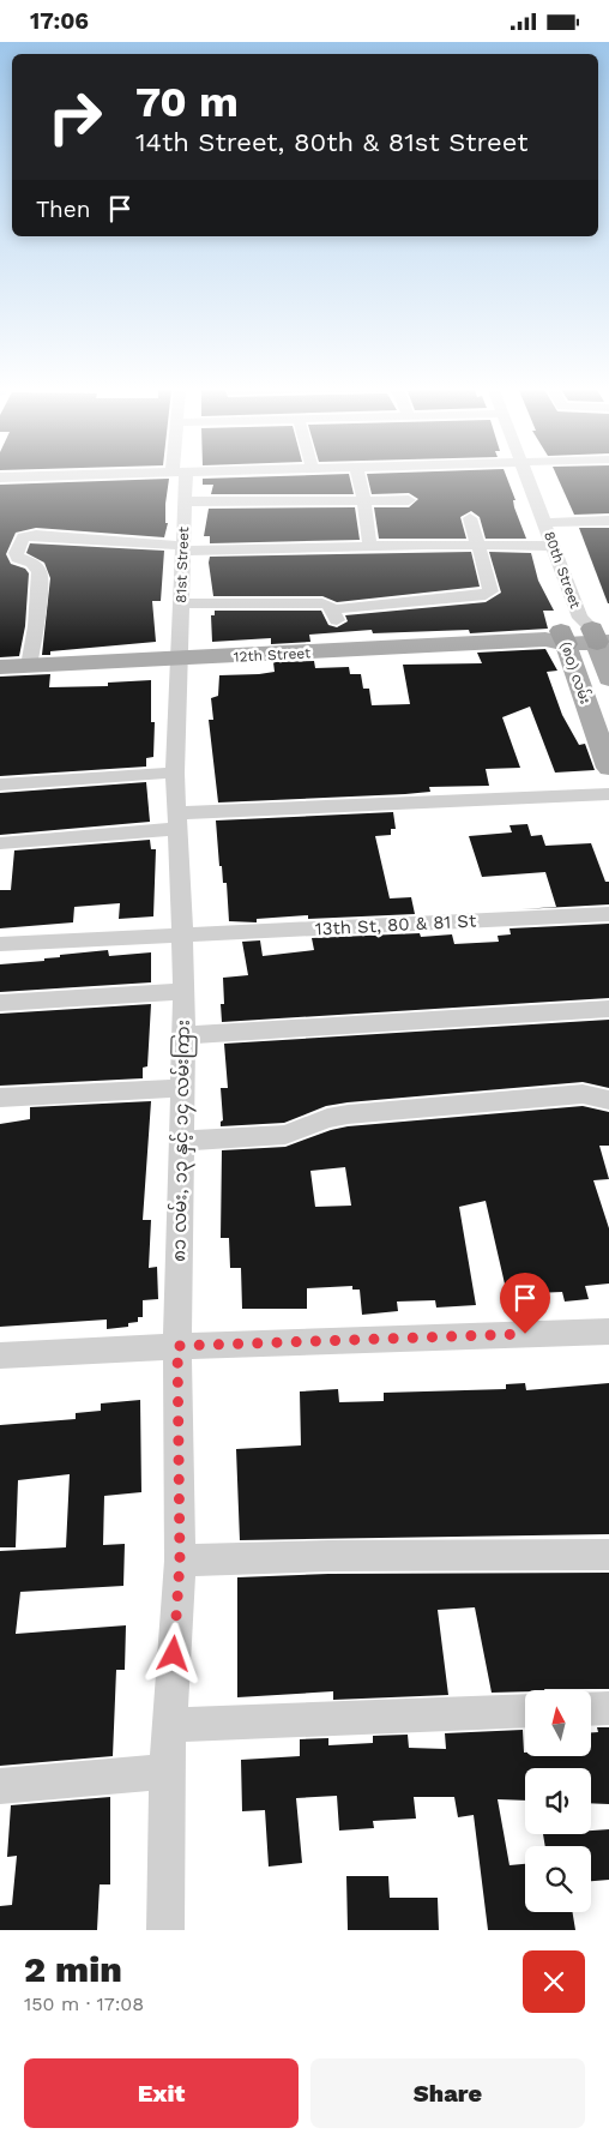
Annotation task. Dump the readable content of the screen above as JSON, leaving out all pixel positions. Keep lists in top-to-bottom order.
{
  "streets": {
    "main road": ["12th Street", "(၈၀) လမ်း"],
    "street": [
      "81st Street",
      "80th Street",
      "13th St, 80 & 81 St",
      "၈၁ လမ်း, ၁၃ နှင့် ၁၄ လမ်းကြား"
    ]
  },
  "crossings": [
    ["81st Street", "12th Street"],
    ["81st Street", "၈၁ လမ်း, ၁၃ နှင့် ၁၄ လမ်းကြား"],
    ["80th Street", "12th Street"],
    ["80th Street", "(၈၀) လမ်း"],
    ["12th Street", "(၈၀) လမ်း"],
    ["13th St, 80 & 81 St", "၈၁ လမ်း, ၁၃ နှင့် ၁၄ လမ်းကြား"]
  ],
  "north": "top",
  "page": {
    "status": "17:06",
    "turn": ["70 m", "14th Street, 80th & 81st Street"],
    "then": "Then",
    "heading": ["2 min", "150 m · 17:08"],
    "buttons": ["Exit", "Share"]
  }
}
